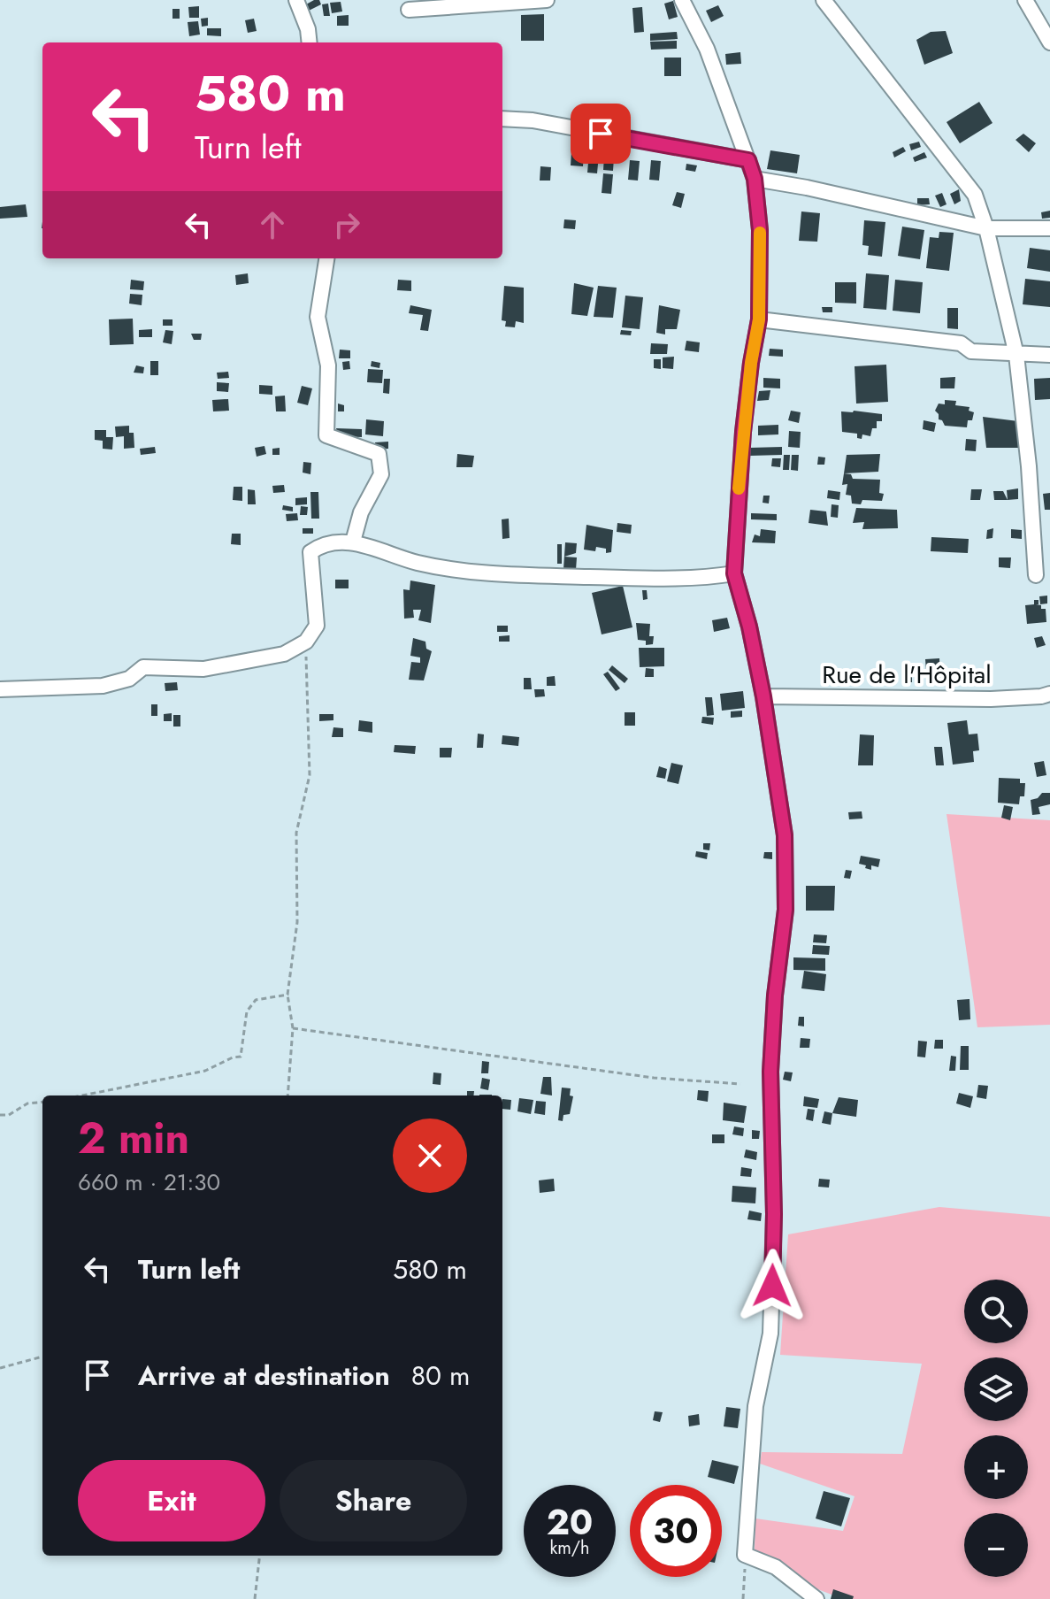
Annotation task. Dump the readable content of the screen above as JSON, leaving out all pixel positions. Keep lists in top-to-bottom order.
{
  "streets": {
    "street": ["Rue de l'Hôpital"]
  },
  "page": {
    "turn": ["580 m", "Turn left"],
    "heading": ["2 min", "660 m · 21:30"],
    "list": [
      {
        "name": "Turn left",
        "value": "580 m"
      },
      {
        "name": "Arrive at destination",
        "value": "80 m"
      }
    ],
    "map_buttons": ["+", "−"],
    "buttons": ["Exit", "Share"],
    "speed": "20 km/h",
    "limit": "30"
  }
}
